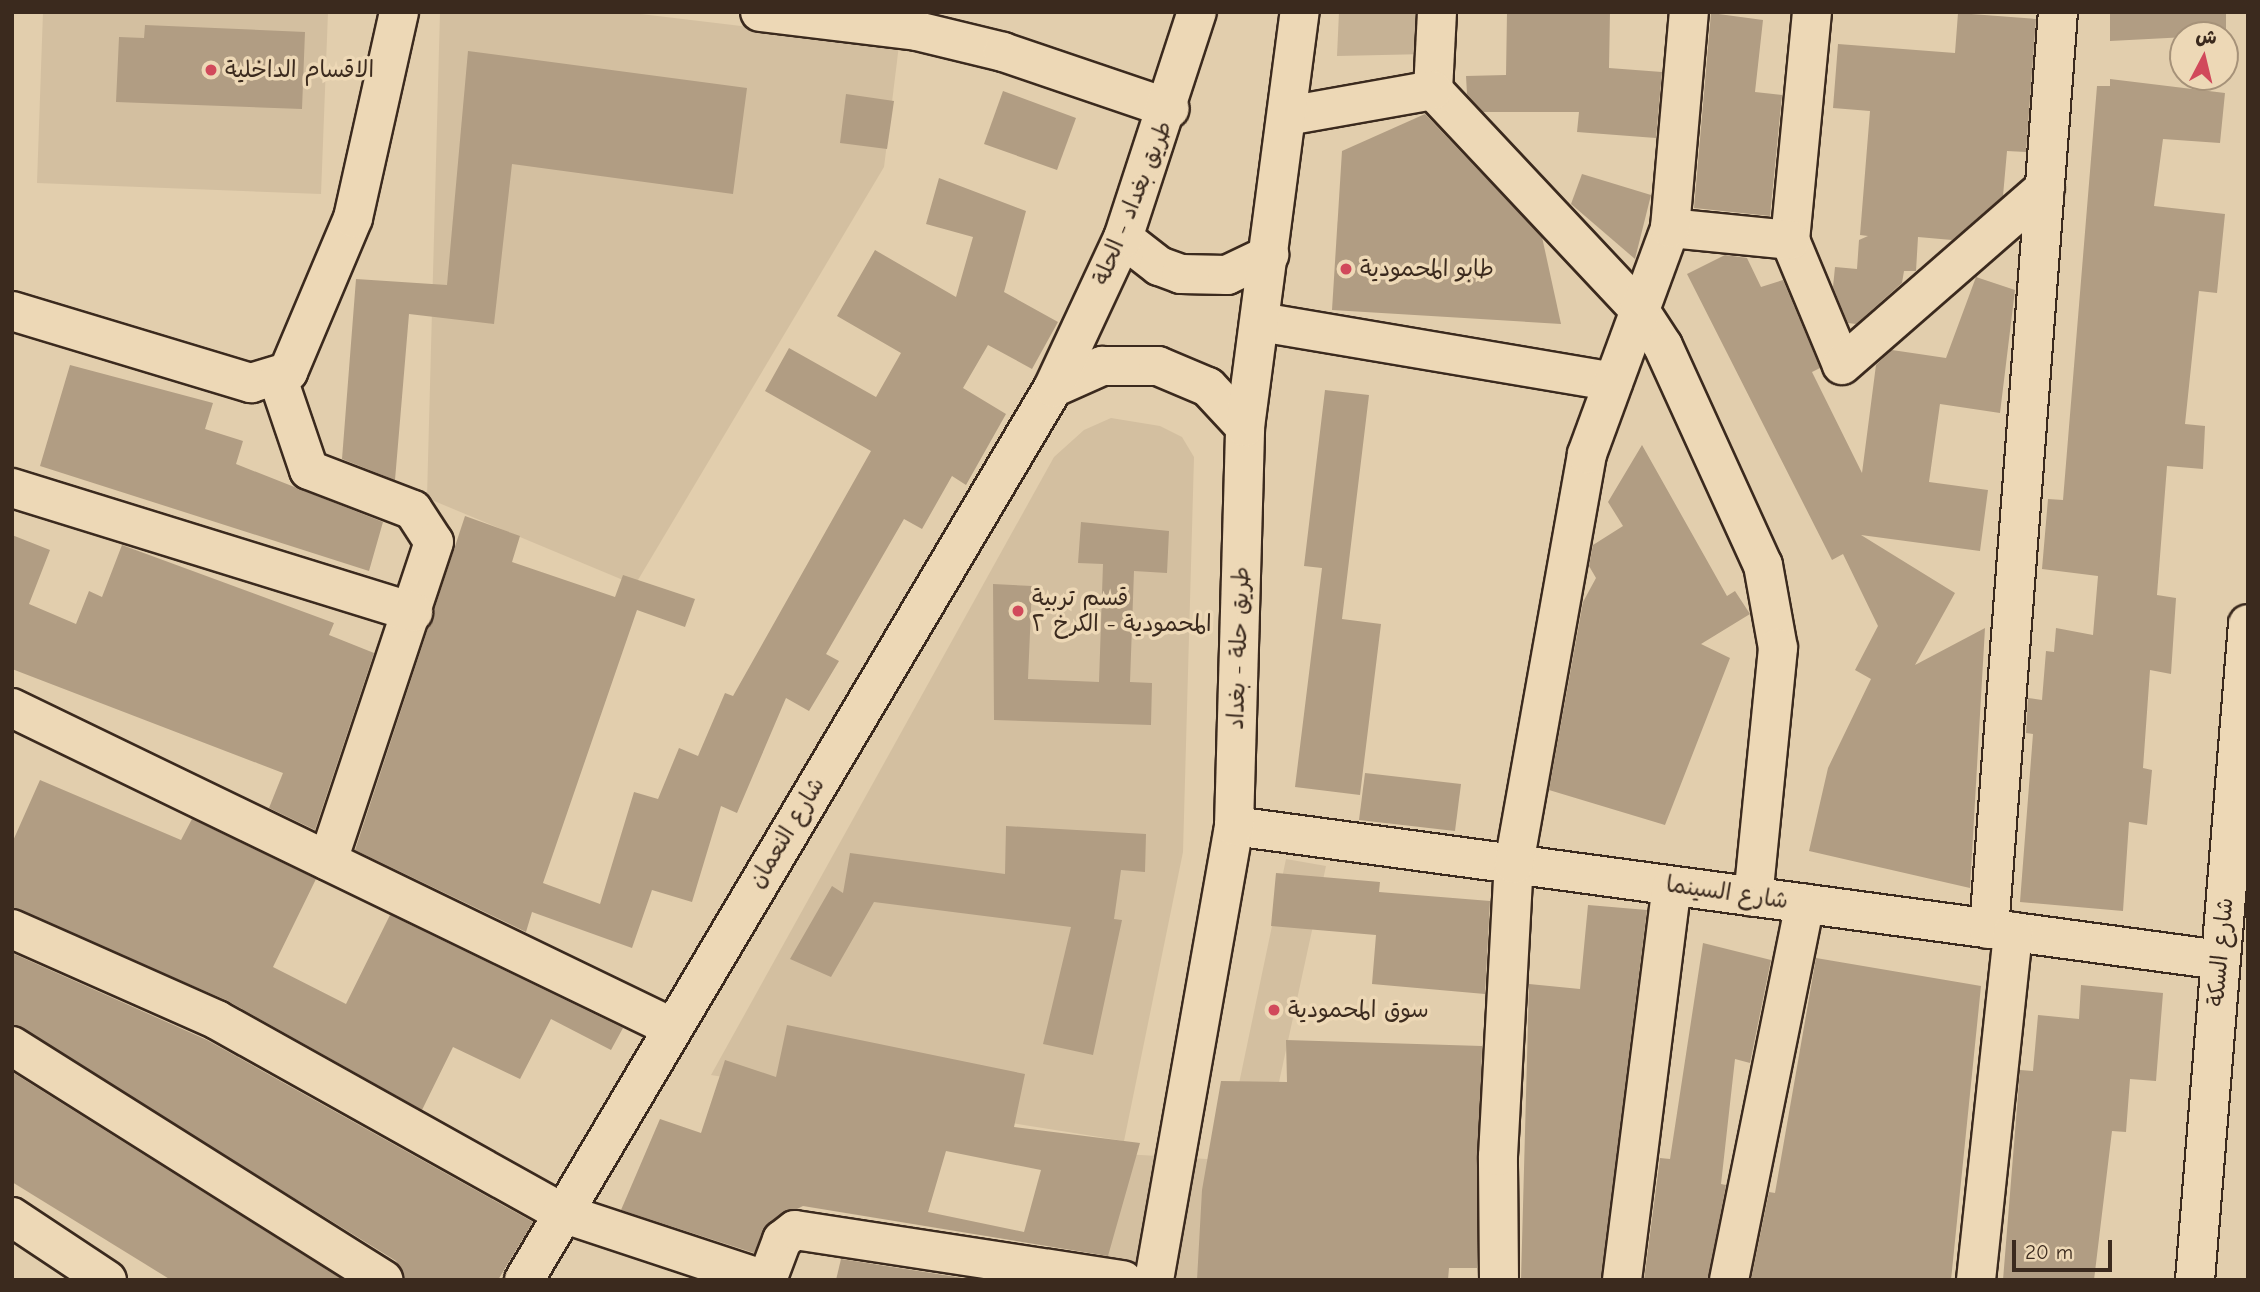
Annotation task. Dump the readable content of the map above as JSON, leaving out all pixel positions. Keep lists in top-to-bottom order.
{
  "streets": {
    "street": [
      "طريق بغداد - الحلة",
      "طريق حلة - بغداد",
      "شارع النعمان",
      "شارع السينما",
      "شارع السكة"
    ]
  },
  "crossings": [
    ["طريق بغداد - الحلة", "شارع النعمان"],
    ["طريق حلة - بغداد", "شارع السينما"],
    ["شارع السينما", "شارع السكة"]
  ],
  "places": [
    "الاقسام الداخلية",
    "طابو المحمودية",
    "قسم تربية المحمودية - الكرخ ٢",
    "سوق المحمودية"
  ],
  "scale_bar": "20 m",
  "north": "top"
}
